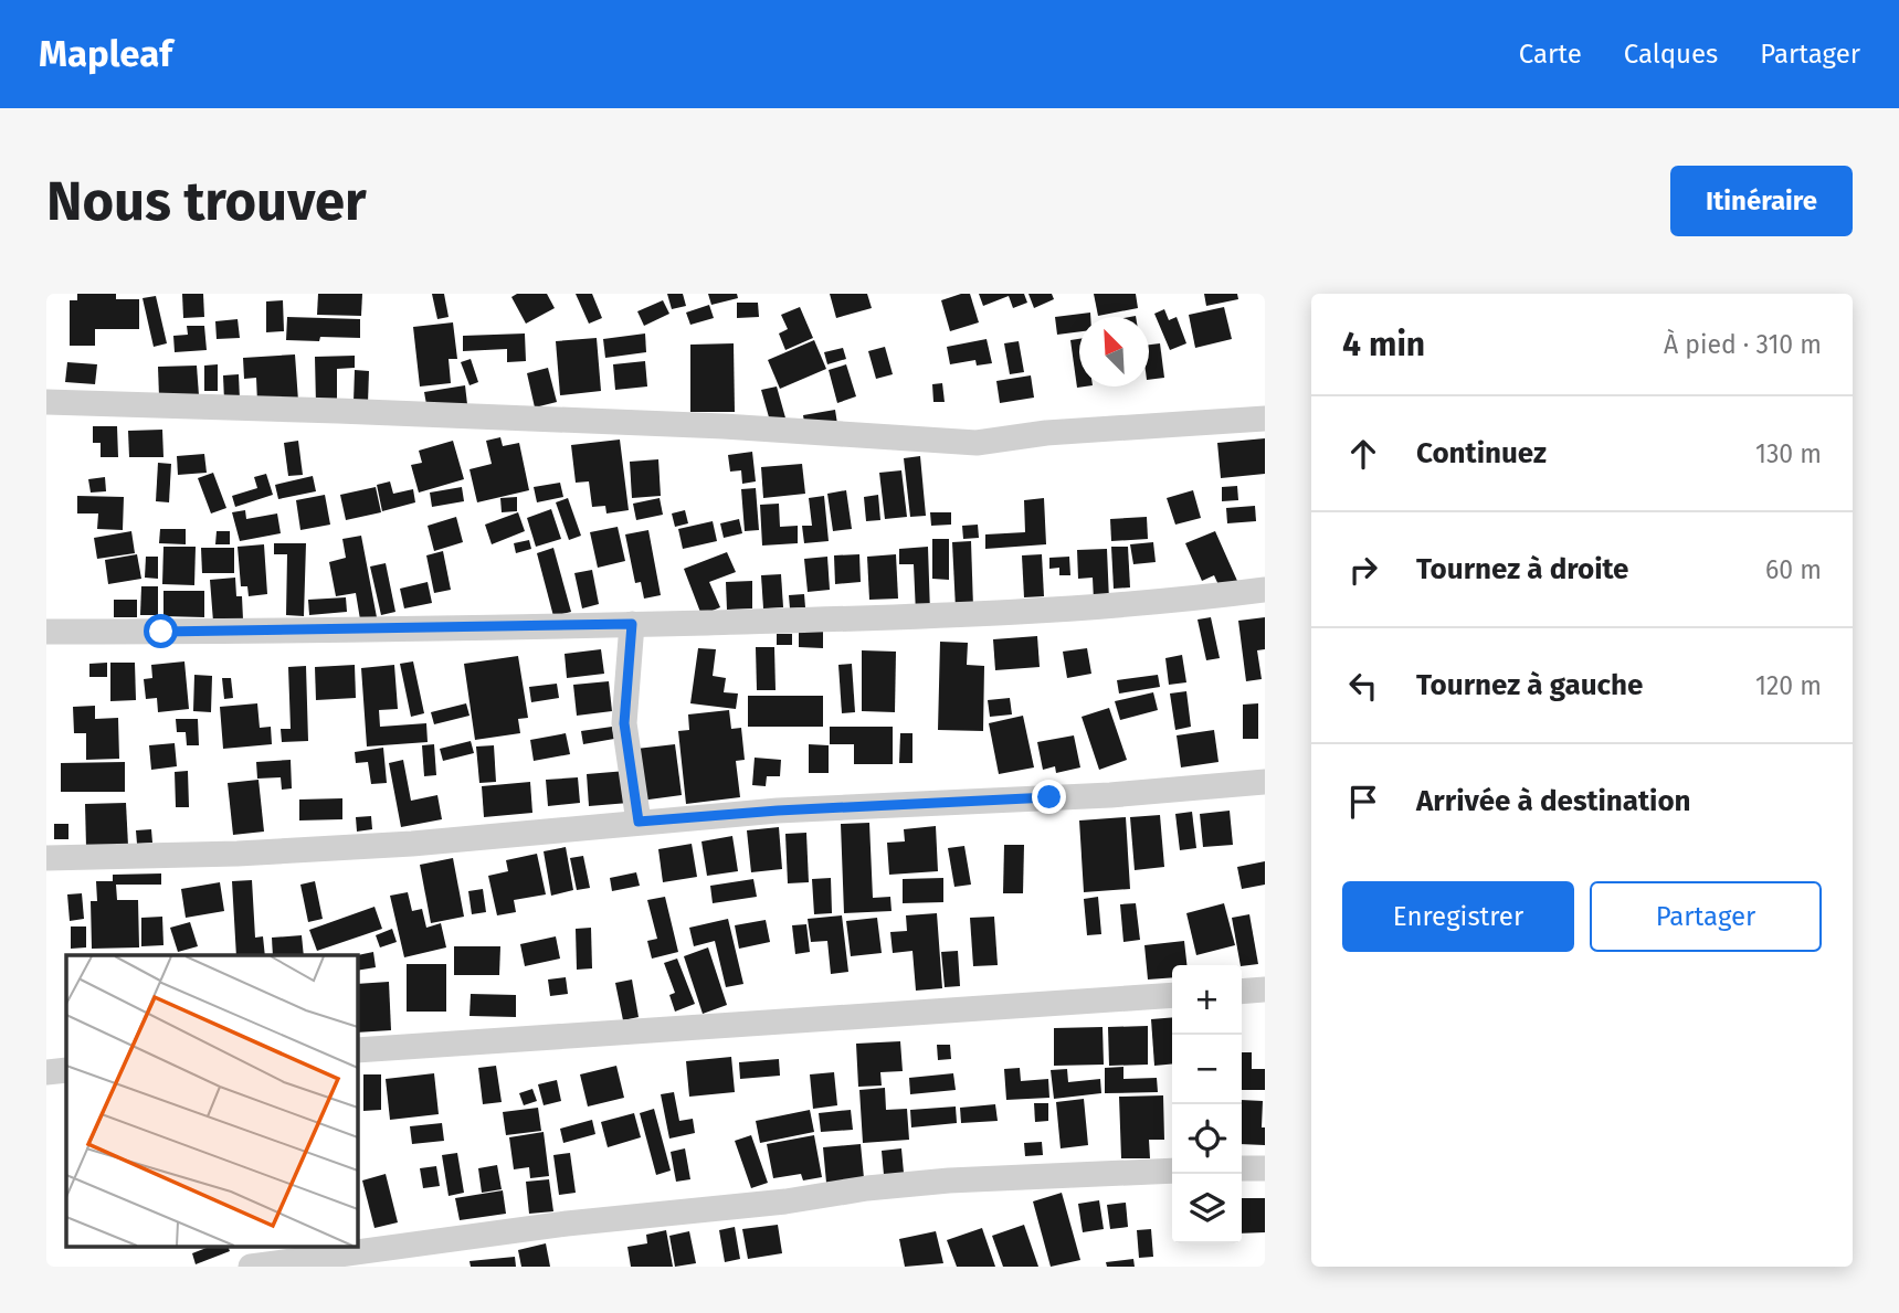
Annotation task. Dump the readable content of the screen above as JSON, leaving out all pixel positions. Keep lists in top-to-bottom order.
{
  "north": "top left",
  "page": {
    "header": "Mapleaf",
    "nav": ["Carte", "Calques", "Partager"],
    "buttons": [
      "Itinéraire",
      ["Enregistrer", "Partager"]
    ],
    "title": "Nous trouver",
    "heading": ["4 min", "À pied · 310 m"],
    "list": [
      ["Continuez", "130 m"],
      ["Tournez à droite", "60 m"],
      ["Tournez à gauche", "120 m"],
      "Arrivée à destination"
    ],
    "map_buttons": ["+", "−"]
  }
}
